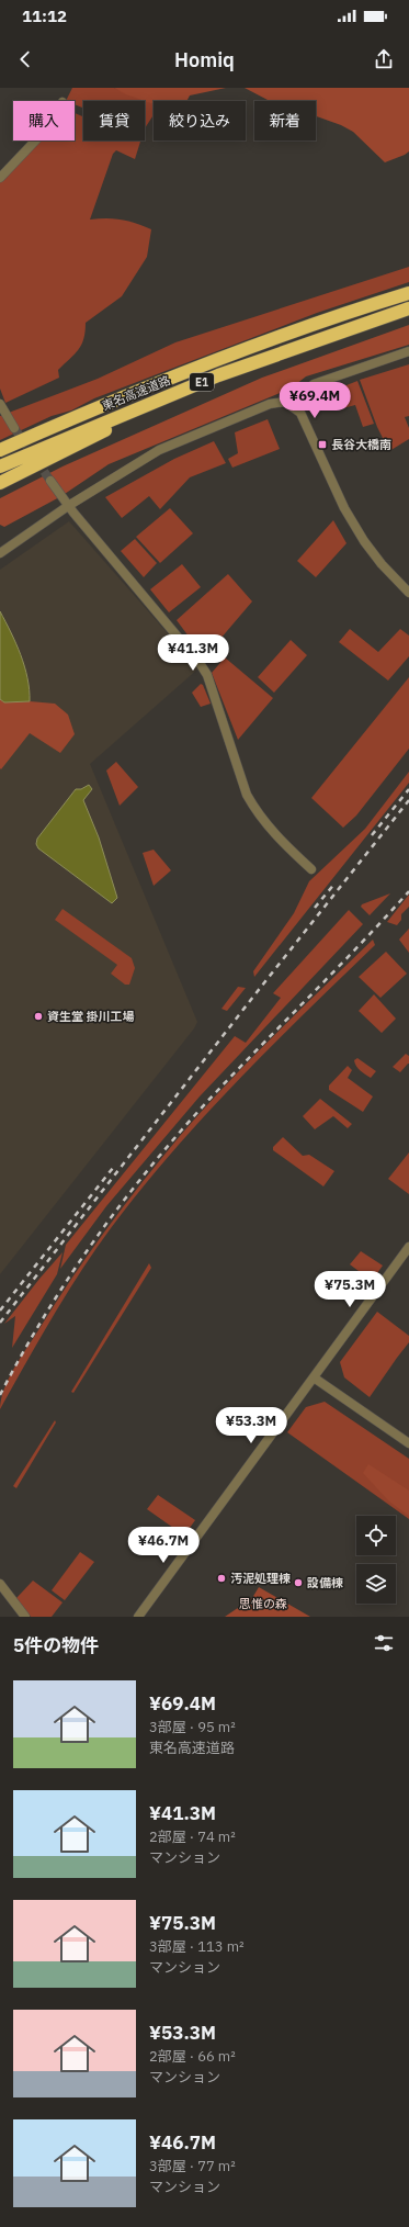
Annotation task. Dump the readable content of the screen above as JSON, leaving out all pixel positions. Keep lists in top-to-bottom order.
{
  "streets": {
    "highway": ["E1", "東名高速道路"]
  },
  "parks": ["思惟の森"],
  "places": {
    "transit": ["長谷大橋南"],
    "other": ["資生堂 掛川工場", "汚泥処理棟", "設備棟"]
  },
  "page": {
    "status": "11:12",
    "header": "Homiq",
    "chip": [
      "購入",
      "賃貸",
      "絞り込み",
      "新着"
    ],
    "price": [
      "¥69.4M",
      "¥41.3M",
      "¥75.3M",
      "¥53.3M",
      "¥46.7M"
    ],
    "heading": "5件の物件",
    "list": [
      {
        "name": "¥69.4M",
        "note": "3部屋 · 95 m² · 東名高速道路"
      },
      {
        "name": "¥41.3M",
        "note": "2部屋 · 74 m² · マンション"
      },
      {
        "name": "¥75.3M",
        "note": "3部屋 · 113 m² · マンション"
      },
      {
        "name": "¥53.3M",
        "note": "2部屋 · 66 m² · マンション"
      },
      {
        "name": "¥46.7M",
        "note": "3部屋 · 77 m² · マンション"
      }
    ]
  }
}
